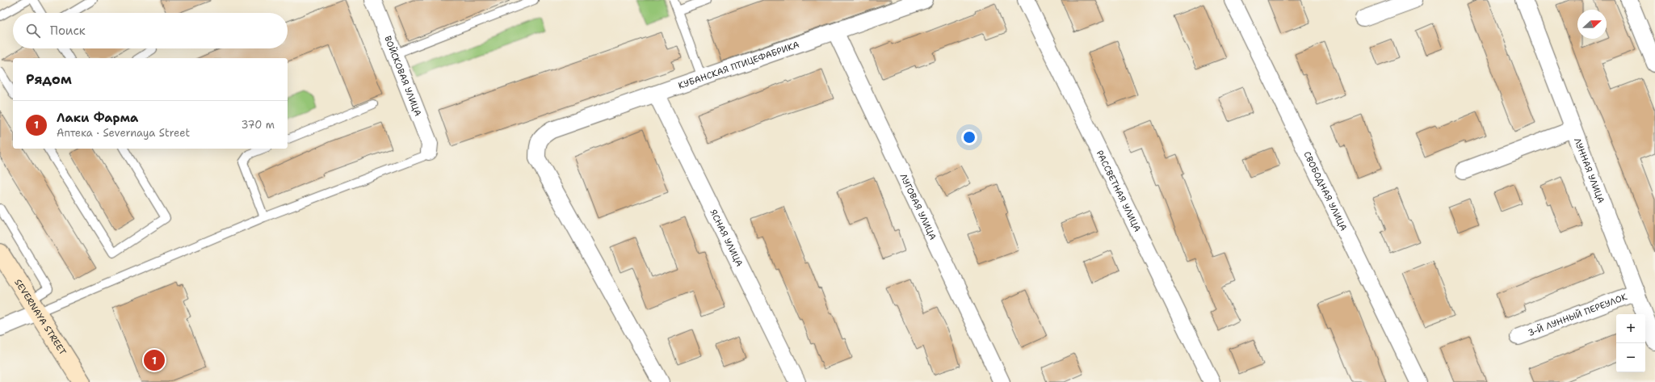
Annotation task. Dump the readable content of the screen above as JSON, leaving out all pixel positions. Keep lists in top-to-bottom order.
{
  "streets": {
    "street": [
      "КУБАНСКАЯ ПТИЦЕФАБРИКА",
      "ВОЙСКОВАЯ УЛИЦА",
      "ЛУННАЯ УЛИЦА",
      "РАССВЕТНАЯ УЛИЦА",
      "СВОБОДНАЯ УЛИЦА",
      "ЛУГОВАЯ УЛИЦА",
      "ЯСНАЯ УЛИЦА",
      "3-Й ЛУННЫЙ ПЕРЕУЛОК",
      "SEVERNAYA STREET"
    ]
  },
  "crossings": [
    ["КУБАНСКАЯ ПТИЦЕФАБРИКА", "ЛУГОВАЯ УЛИЦА"],
    ["КУБАНСКАЯ ПТИЦЕФАБРИКА", "ЯСНАЯ УЛИЦА"],
    ["ЛУННАЯ УЛИЦА", "3-Й ЛУННЫЙ ПЕРЕУЛОК"]
  ],
  "north": "right",
  "page": {
    "search": "Поиск",
    "heading": "Рядом",
    "list": [
      {
        "mark": "1",
        "name": "Лаки Фарма",
        "note": "Аптека · Severnaya Street",
        "value": "370 m"
      }
    ],
    "map_buttons": ["+", "−"],
    "pins": "1"
  }
}
